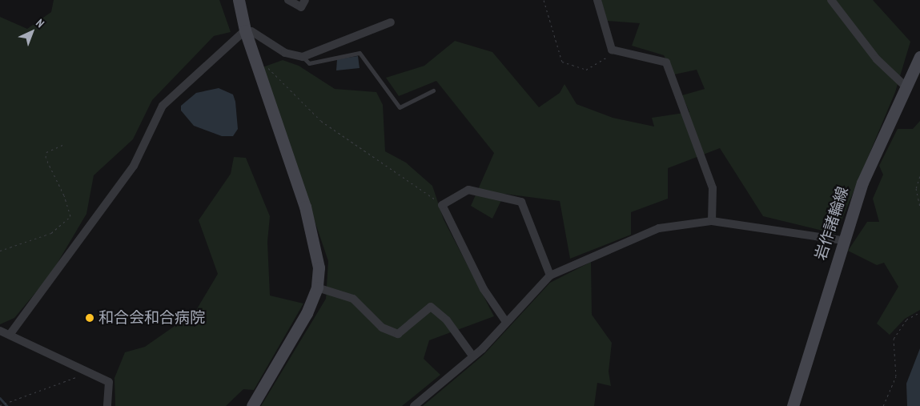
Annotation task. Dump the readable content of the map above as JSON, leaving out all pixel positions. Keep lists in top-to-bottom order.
{
  "streets": {
    "street": ["岩作諸輪線"]
  },
  "places": ["和合会和合病院"],
  "north": "top right"
}
